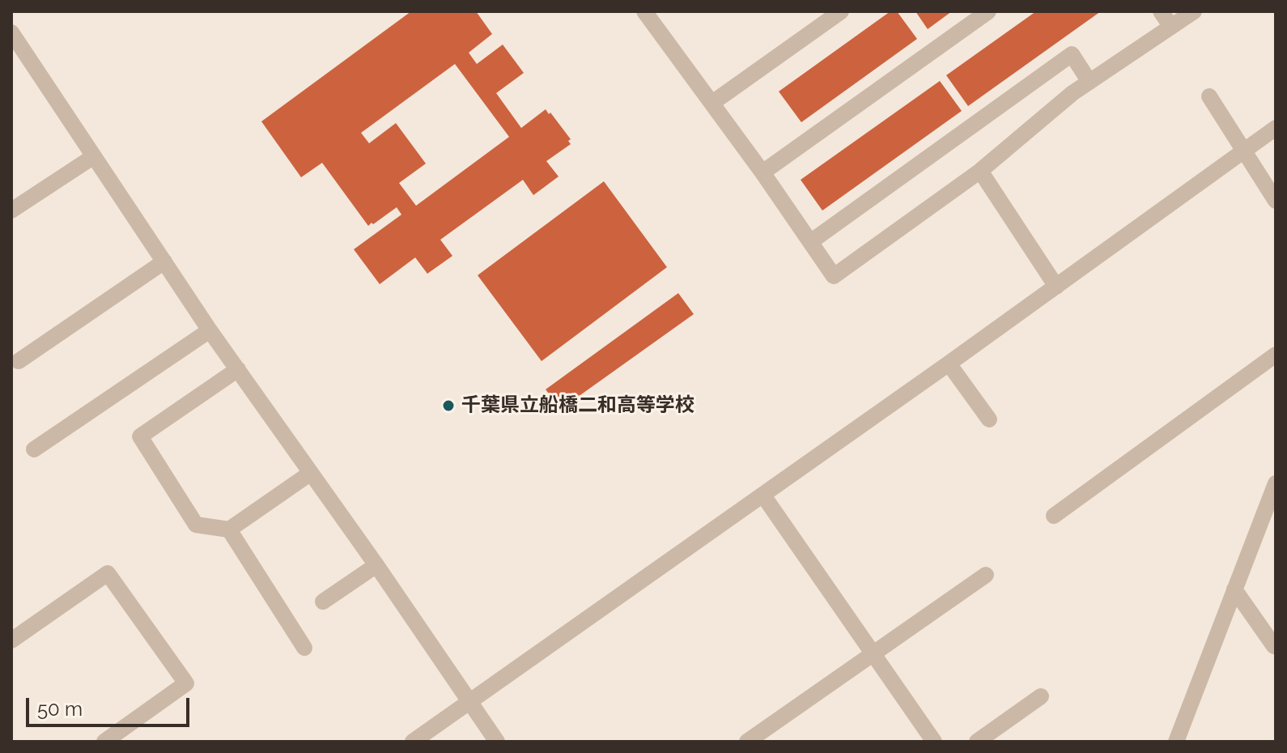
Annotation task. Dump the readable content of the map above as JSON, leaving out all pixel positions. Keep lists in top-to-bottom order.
{
  "places": ["千葉県立船橋二和高等学校"],
  "scale_bar": "50 m"
}
